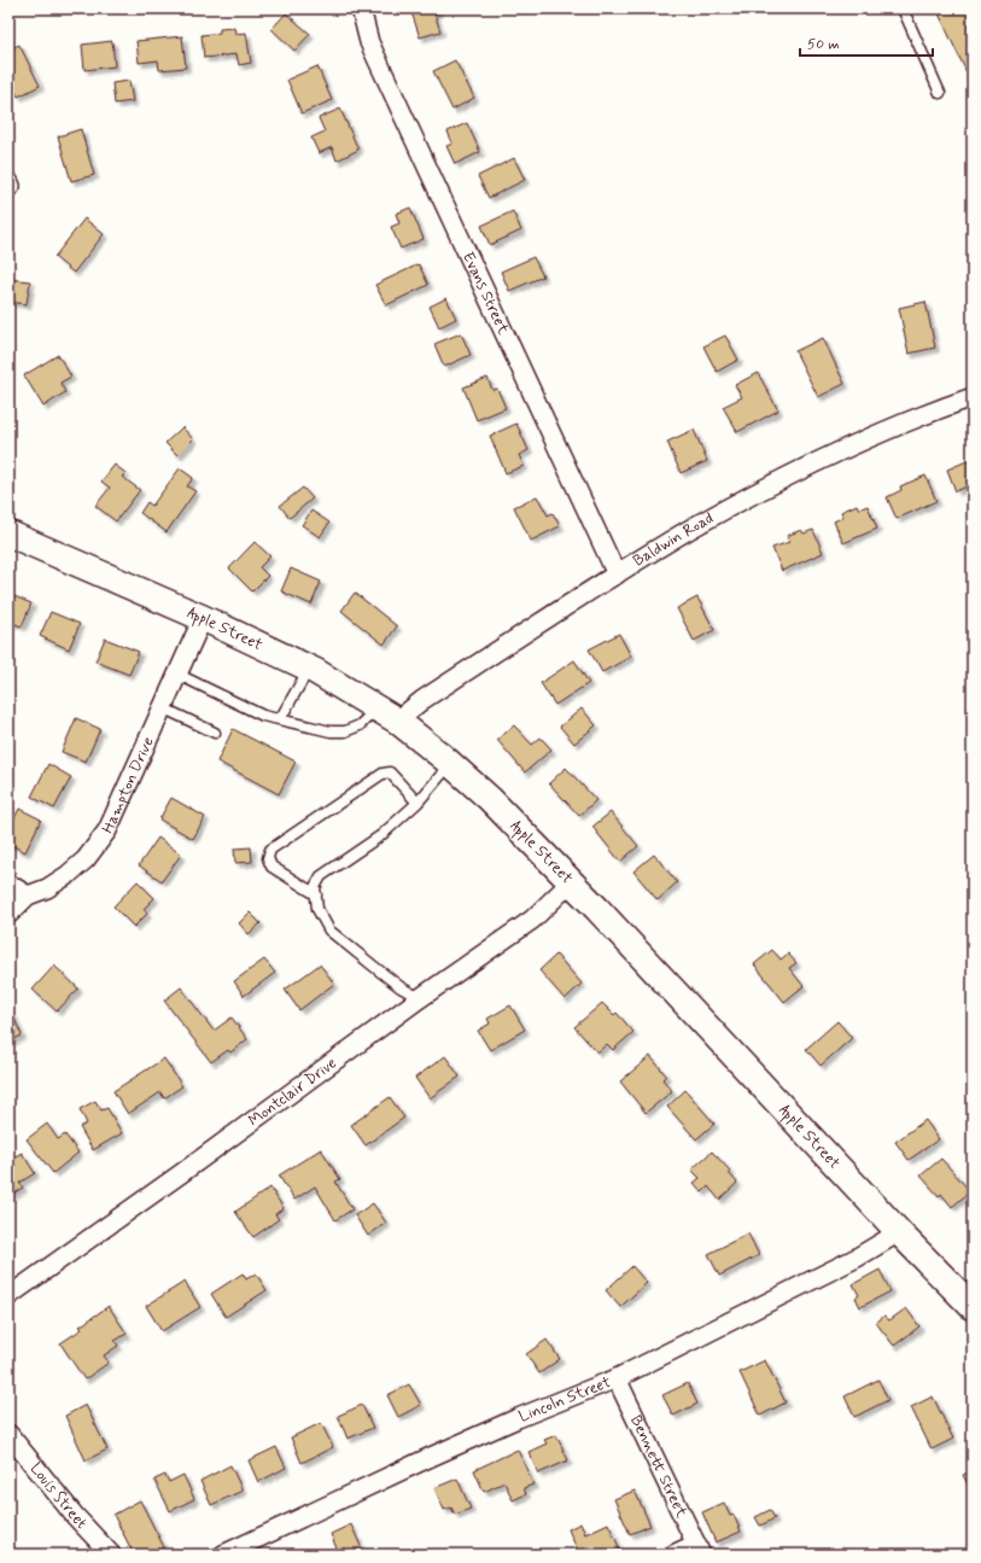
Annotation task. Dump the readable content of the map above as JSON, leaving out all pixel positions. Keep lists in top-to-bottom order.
{
  "streets": {
    "street": [
      "Evans Street",
      "Baldwin Road",
      "Apple Street",
      "Hampton Drive",
      "Montclair Drive",
      "Lincoln Street",
      "Bennett Street",
      "Louis Street"
    ]
  },
  "crossings": [
    ["Evans Street", "Baldwin Road"],
    ["Baldwin Road", "Apple Street"],
    ["Apple Street", "Hampton Drive"],
    ["Apple Street", "Montclair Drive"],
    ["Apple Street", "Lincoln Street"],
    ["Lincoln Street", "Bennett Street"]
  ],
  "scale_bar": "50 m"
}
